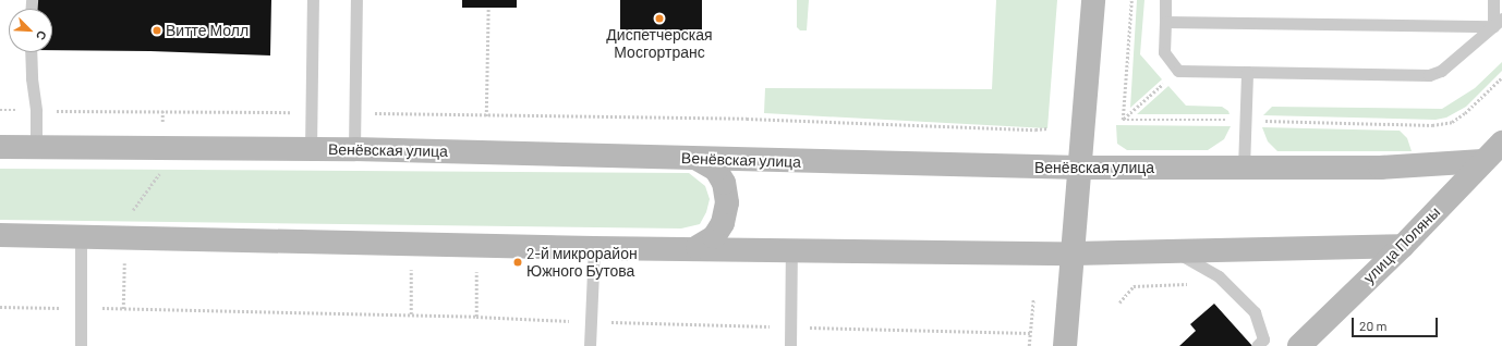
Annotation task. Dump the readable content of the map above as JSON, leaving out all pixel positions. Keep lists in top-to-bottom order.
{
  "streets": {
    "main road": ["Венёвская улица", "улица Поляны"]
  },
  "crossings": [
    ["Венёвская улица", "улица Поляны"]
  ],
  "places": ["Диспетчерская Мосгортранс", "Витте Молл", "2-й микрорайон Южного Бутова"],
  "scale_bar": "20 m",
  "north": "bottom right"
}
